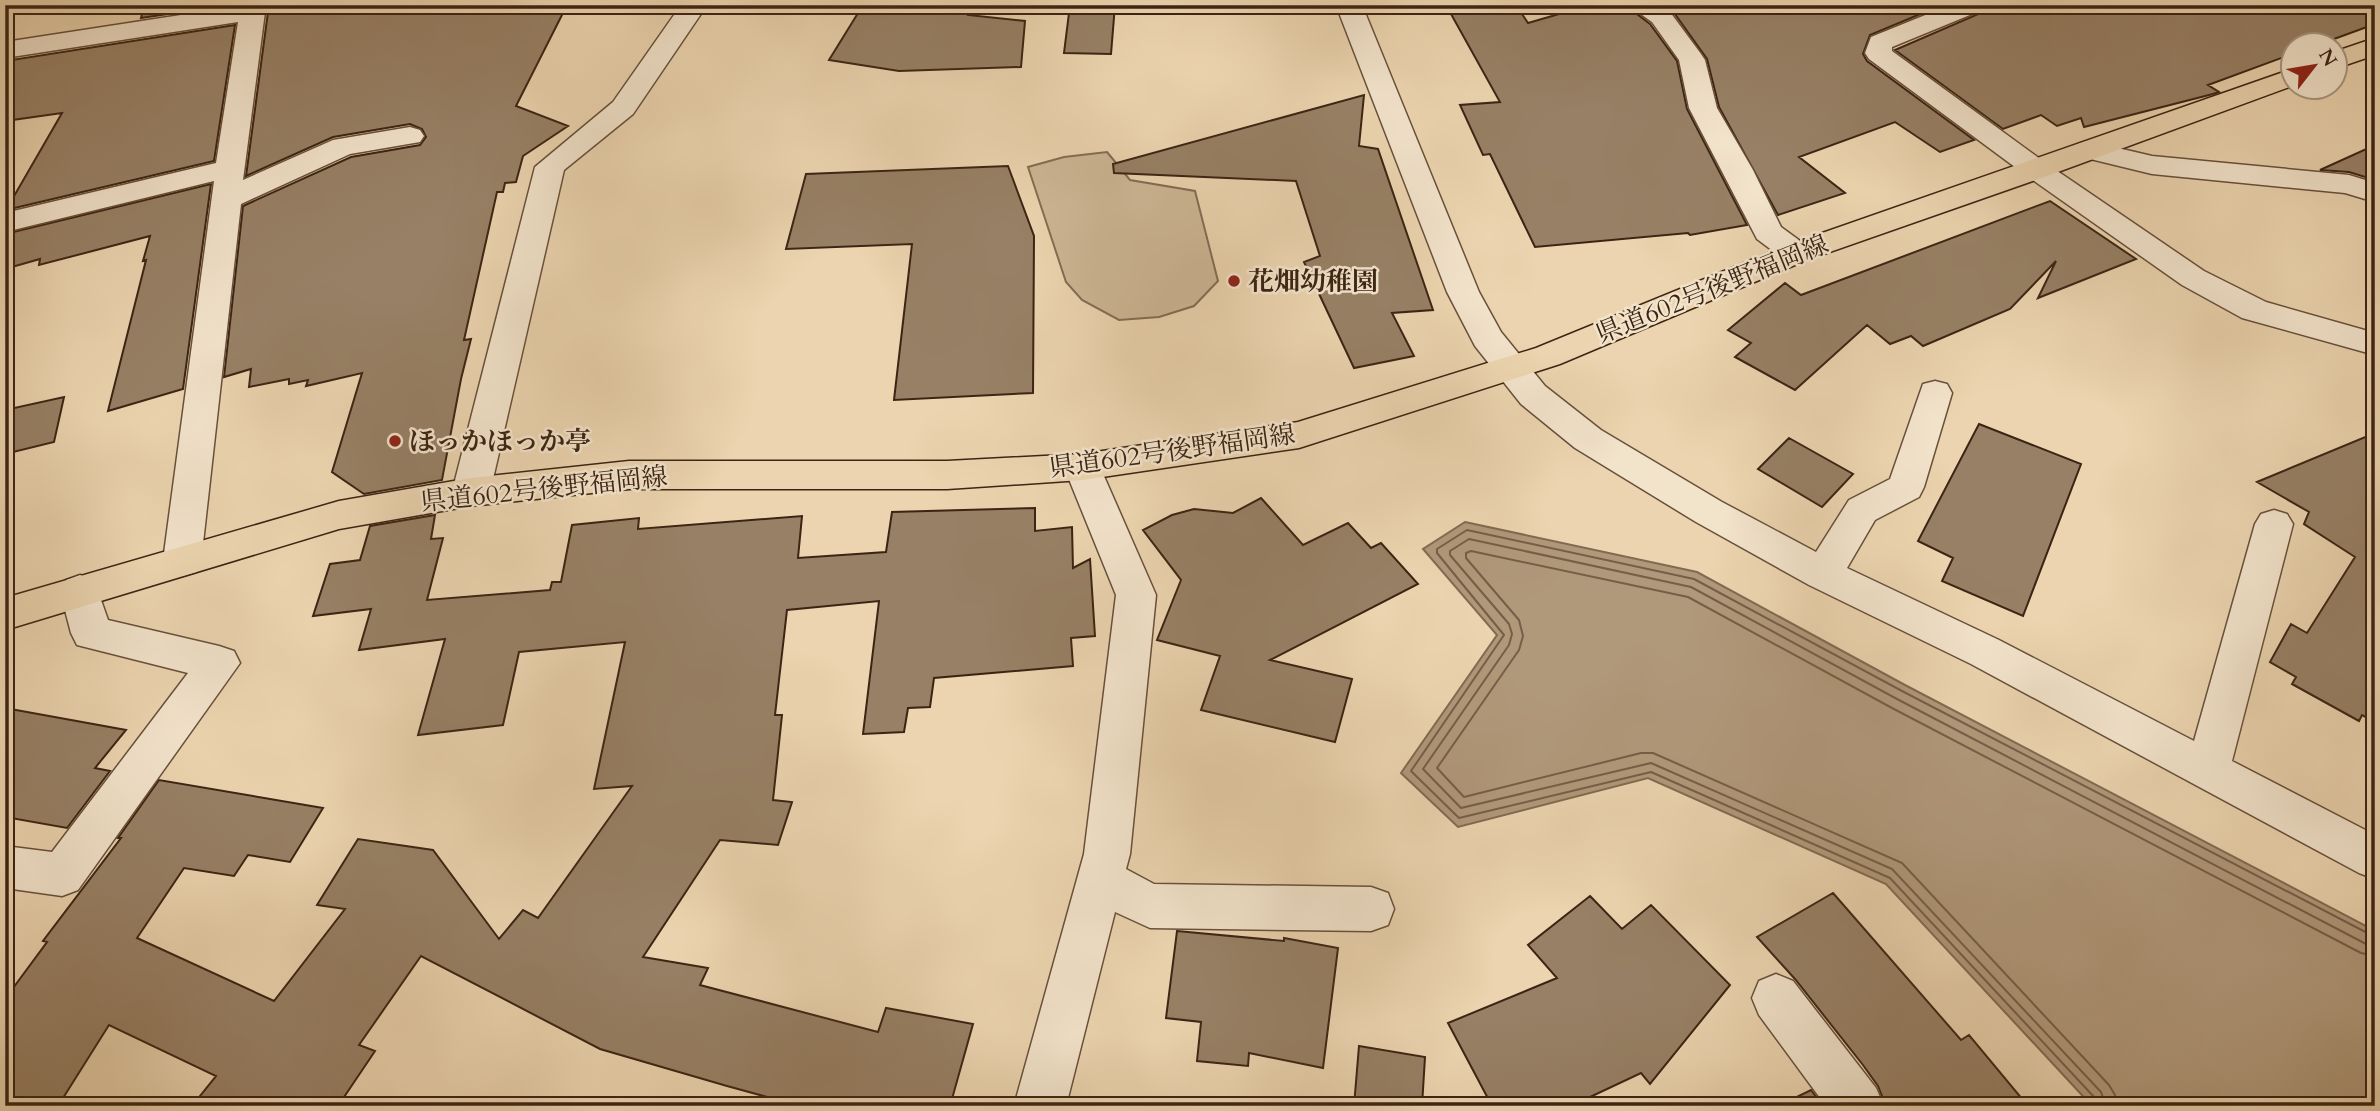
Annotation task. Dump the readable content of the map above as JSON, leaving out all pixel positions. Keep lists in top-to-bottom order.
{
  "streets": {
    "main road": ["県道602号後野福岡線"]
  },
  "places": ["花畑幼稚園", "ほっかほっか亭"],
  "north": "top right"
}
